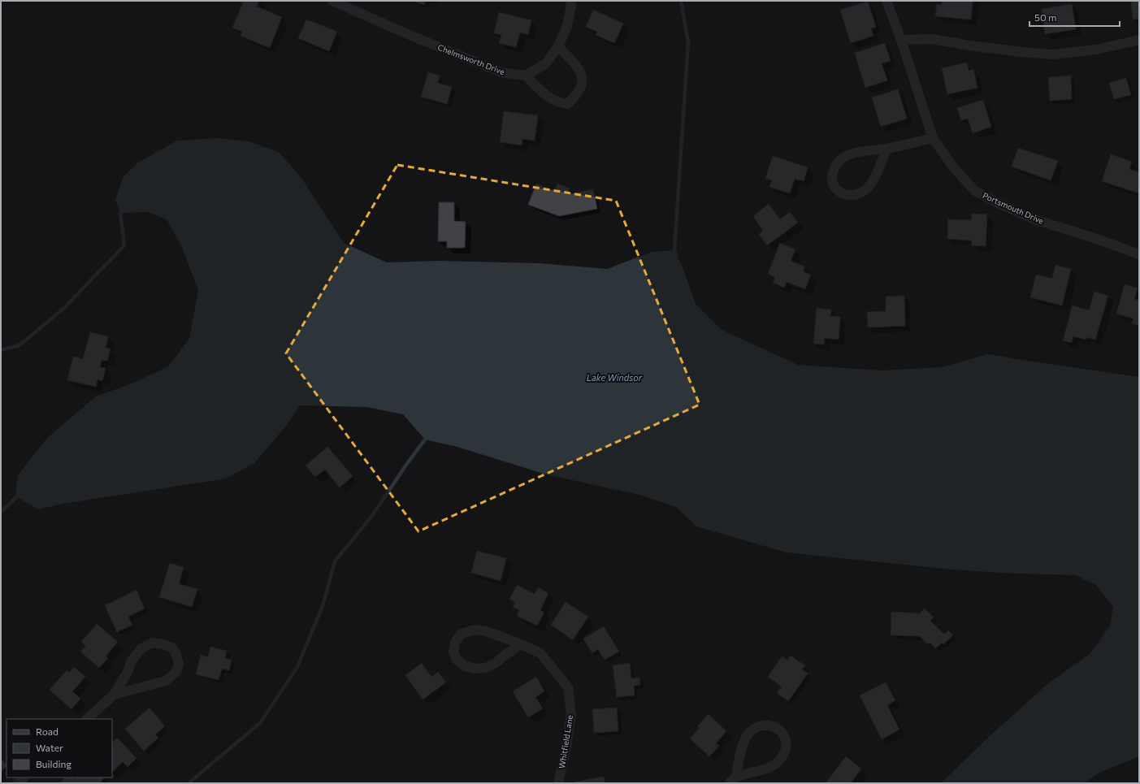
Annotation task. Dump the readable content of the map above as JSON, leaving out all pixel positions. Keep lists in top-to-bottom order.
{
  "streets": {
    "street": ["Chelmsworth Drive", "Portsmouth Drive", "Whitfield Lane"]
  },
  "water": ["Lake Windsor"],
  "legend": ["Road", "Water", "Building"],
  "scale_bar": "50 m"
}
